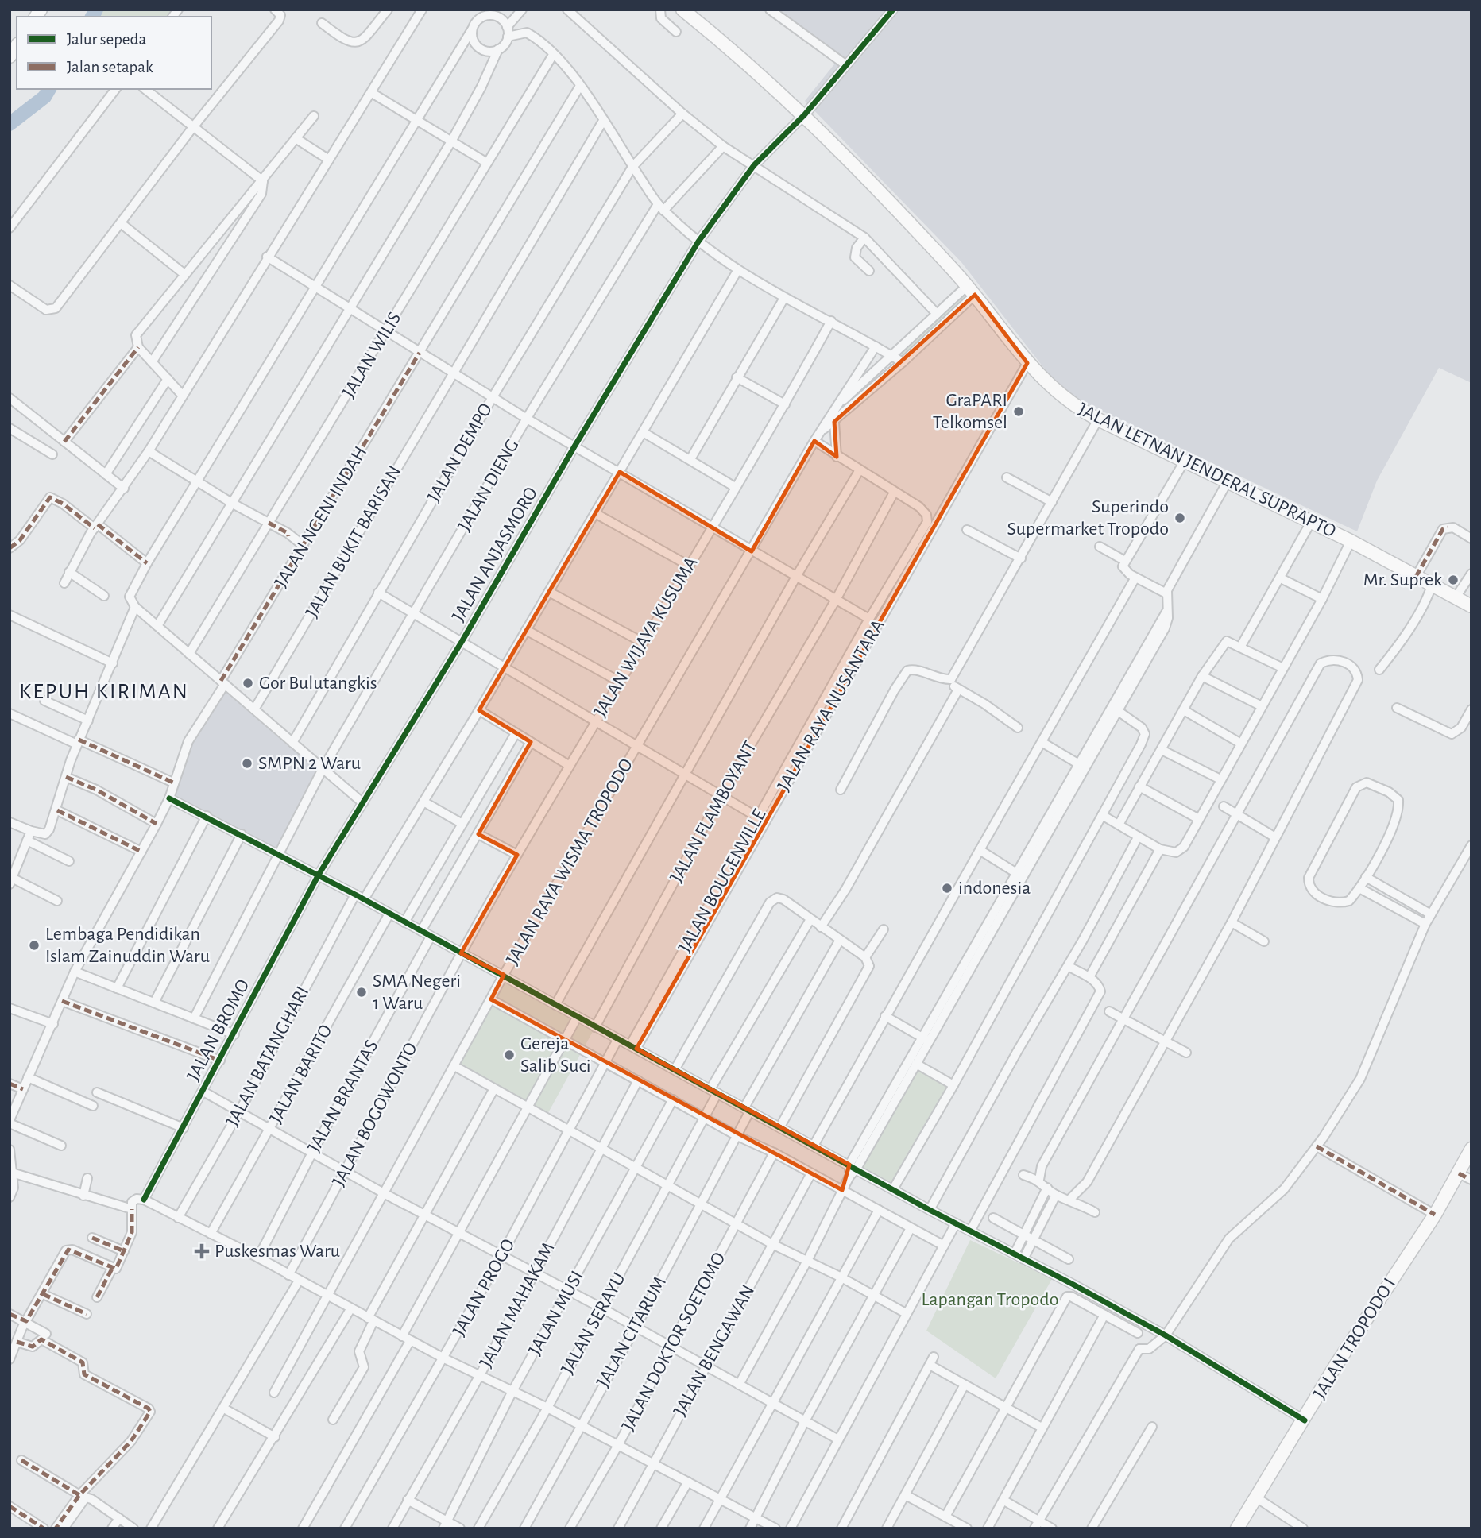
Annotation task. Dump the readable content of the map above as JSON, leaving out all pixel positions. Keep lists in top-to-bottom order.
{
  "streets": {
    "main road": ["JALAN LETNAN JENDERAL SUPRAPTO", "JALAN TROPODO I"],
    "street": [
      "JALAN WILIS",
      "JALAN DEMPO",
      "JALAN DIENG",
      "JALAN NGENI INDAH",
      "JALAN BUKIT BARISAN",
      "JALAN ANJASMORO",
      "JALAN WIJAYA KUSUMA",
      "JALAN RAYA NUSANTARA",
      "JALAN FLAMBOYANT",
      "JALAN RAYA WISMA TROPODO",
      "JALAN BOUGENVILLE",
      "JALAN BROMO",
      "JALAN BATANGHARI",
      "JALAN BARITO",
      "JALAN BRANTAS",
      "JALAN BOGOWONTO",
      "JALAN PROGO",
      "JALAN MAHAKAM",
      "JALAN MUSI",
      "JALAN SERAYU",
      "JALAN CITARUM",
      "JALAN DOKTOR SOETOMO",
      "JALAN BENGAWAN"
    ]
  },
  "crossings": [
    ["JALAN LETNAN JENDERAL SUPRAPTO", "JALAN ANJASMORO"],
    ["JALAN LETNAN JENDERAL SUPRAPTO", "JALAN RAYA NUSANTARA"],
    ["JALAN ANJASMORO", "JALAN BROMO"],
    ["JALAN WIJAYA KUSUMA", "JALAN BOGOWONTO"],
    ["JALAN RAYA NUSANTARA", "JALAN BOUGENVILLE"],
    ["JALAN FLAMBOYANT", "JALAN BOUGENVILLE"]
  ],
  "districts": ["KEPUH KIRIMAN"],
  "parks": ["Lapangan Tropodo"],
  "places": {
    "other": [
      "GraPARI Telkomsel",
      "Superindo Supermarket Tropodo",
      "Mr. Suprek",
      "Gor Bulutangkis",
      "SMPN 2 Waru",
      "indonesia",
      "Lembaga Pendidikan Islam Zainuddin Waru",
      "SMA Negeri 1 Waru",
      "Gereja Salib Suci"
    ],
    "health": ["Puskesmas Waru"]
  },
  "legend": ["Jalur sepeda", "Jalan setapak"]
}
